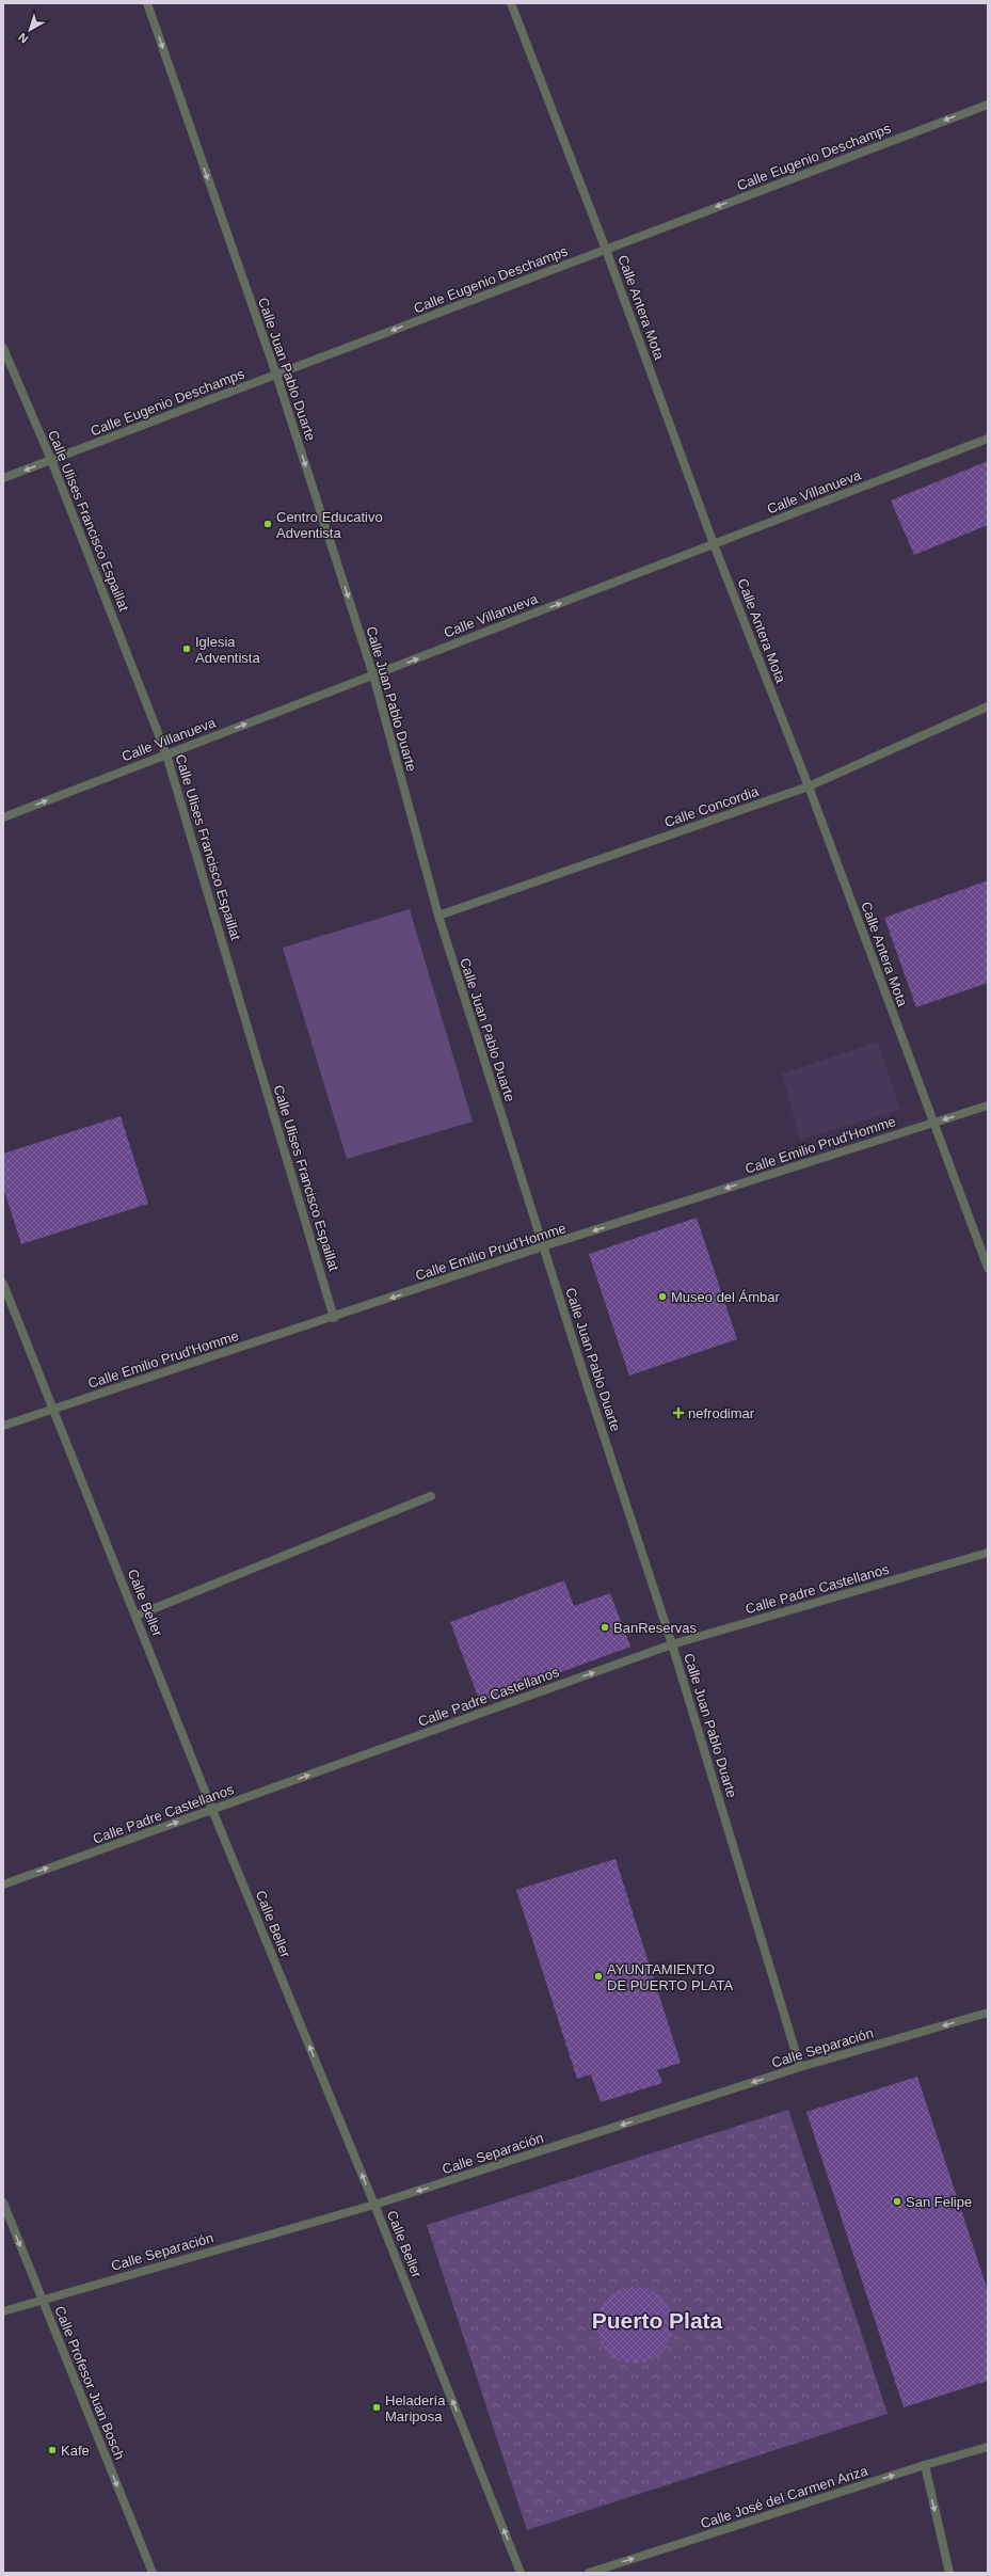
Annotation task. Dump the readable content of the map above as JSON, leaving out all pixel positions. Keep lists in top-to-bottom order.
{
  "streets": {
    "street": [
      "Calle Eugenio Deschamps",
      "Calle Antera Mota",
      "Calle Juan Pablo Duarte",
      "Calle Villanueva",
      "Calle Ulises Francisco Espaillat",
      "Calle Concordia",
      "Calle Emilio Prud'Homme",
      "Calle Padre Castellanos",
      "Calle Beller",
      "Calle Separación",
      "Calle Profesor Juan Bosch",
      "Calle José del Carmen Ariza"
    ]
  },
  "crossings": [
    ["Calle Eugenio Deschamps", "Calle Antera Mota"],
    ["Calle Eugenio Deschamps", "Calle Juan Pablo Duarte"],
    ["Calle Eugenio Deschamps", "Calle Ulises Francisco Espaillat"],
    ["Calle Antera Mota", "Calle Villanueva"],
    ["Calle Antera Mota", "Calle Concordia"],
    ["Calle Antera Mota", "Calle Emilio Prud'Homme"],
    ["Calle Juan Pablo Duarte", "Calle Villanueva"],
    ["Calle Juan Pablo Duarte", "Calle Concordia"],
    ["Calle Juan Pablo Duarte", "Calle Emilio Prud'Homme"],
    ["Calle Juan Pablo Duarte", "Calle Padre Castellanos"],
    ["Calle Juan Pablo Duarte", "Calle Separación"],
    ["Calle Villanueva", "Calle Ulises Francisco Espaillat"],
    ["Calle Ulises Francisco Espaillat", "Calle Emilio Prud'Homme"],
    ["Calle Emilio Prud'Homme", "Calle Beller"],
    ["Calle Padre Castellanos", "Calle Beller"],
    ["Calle Beller", "Calle Separación"],
    ["Calle Separación", "Calle Profesor Juan Bosch"]
  ],
  "one_way": [
    "Calle Eugenio Deschamps",
    "Calle Villanueva",
    "Calle Emilio Prud'Homme",
    "Calle Padre Castellanos",
    "Calle Beller",
    "Calle Separación",
    "Calle Profesor Juan Bosch",
    "Calle José del Carmen Ariza"
  ],
  "districts": ["Puerto Plata"],
  "places": {
    "other": [
      "Centro Educativo Adventista",
      "Iglesia Adventista",
      "Museo del Ámbar",
      "BanReservas",
      "AYUNTAMIENTO DE PUERTO PLATA",
      "San Felipe",
      "Heladería Mariposa",
      "Kafe"
    ],
    "health": ["nefrodimar"]
  },
  "north": "bottom left"
}
